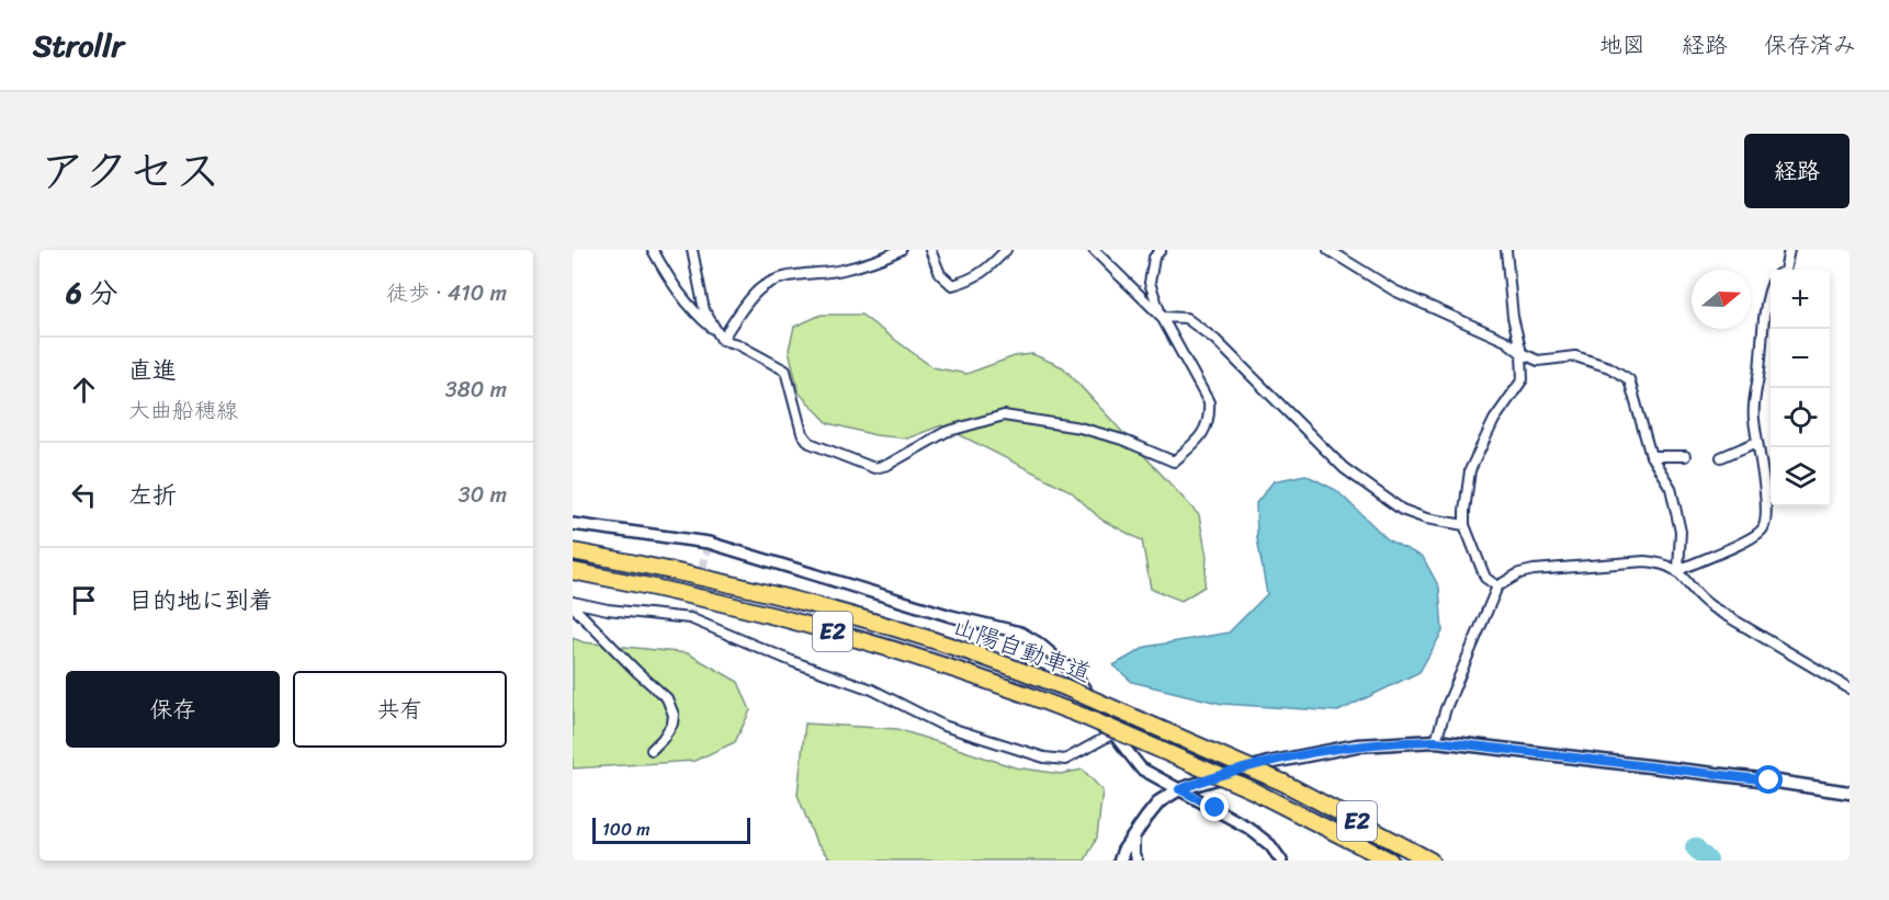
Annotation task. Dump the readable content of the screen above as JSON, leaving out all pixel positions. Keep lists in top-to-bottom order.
{
  "streets": {
    "highway": ["E2", "山陽自動車道"]
  },
  "scale_bar": "100 m",
  "north": "right",
  "page": {
    "header": "Strollr",
    "nav": ["地図", "経路", "保存済み"],
    "title": "アクセス",
    "buttons": [
      "経路",
      ["保存", "共有"]
    ],
    "heading": ["6 分", "徒歩 · 410 m"],
    "map_buttons": ["+", "−"],
    "list": [
      ["直進", "大曲船穂線", "380 m"],
      ["左折", "30 m"],
      "目的地に到着"
    ],
    "scale": "100 m"
  }
}
